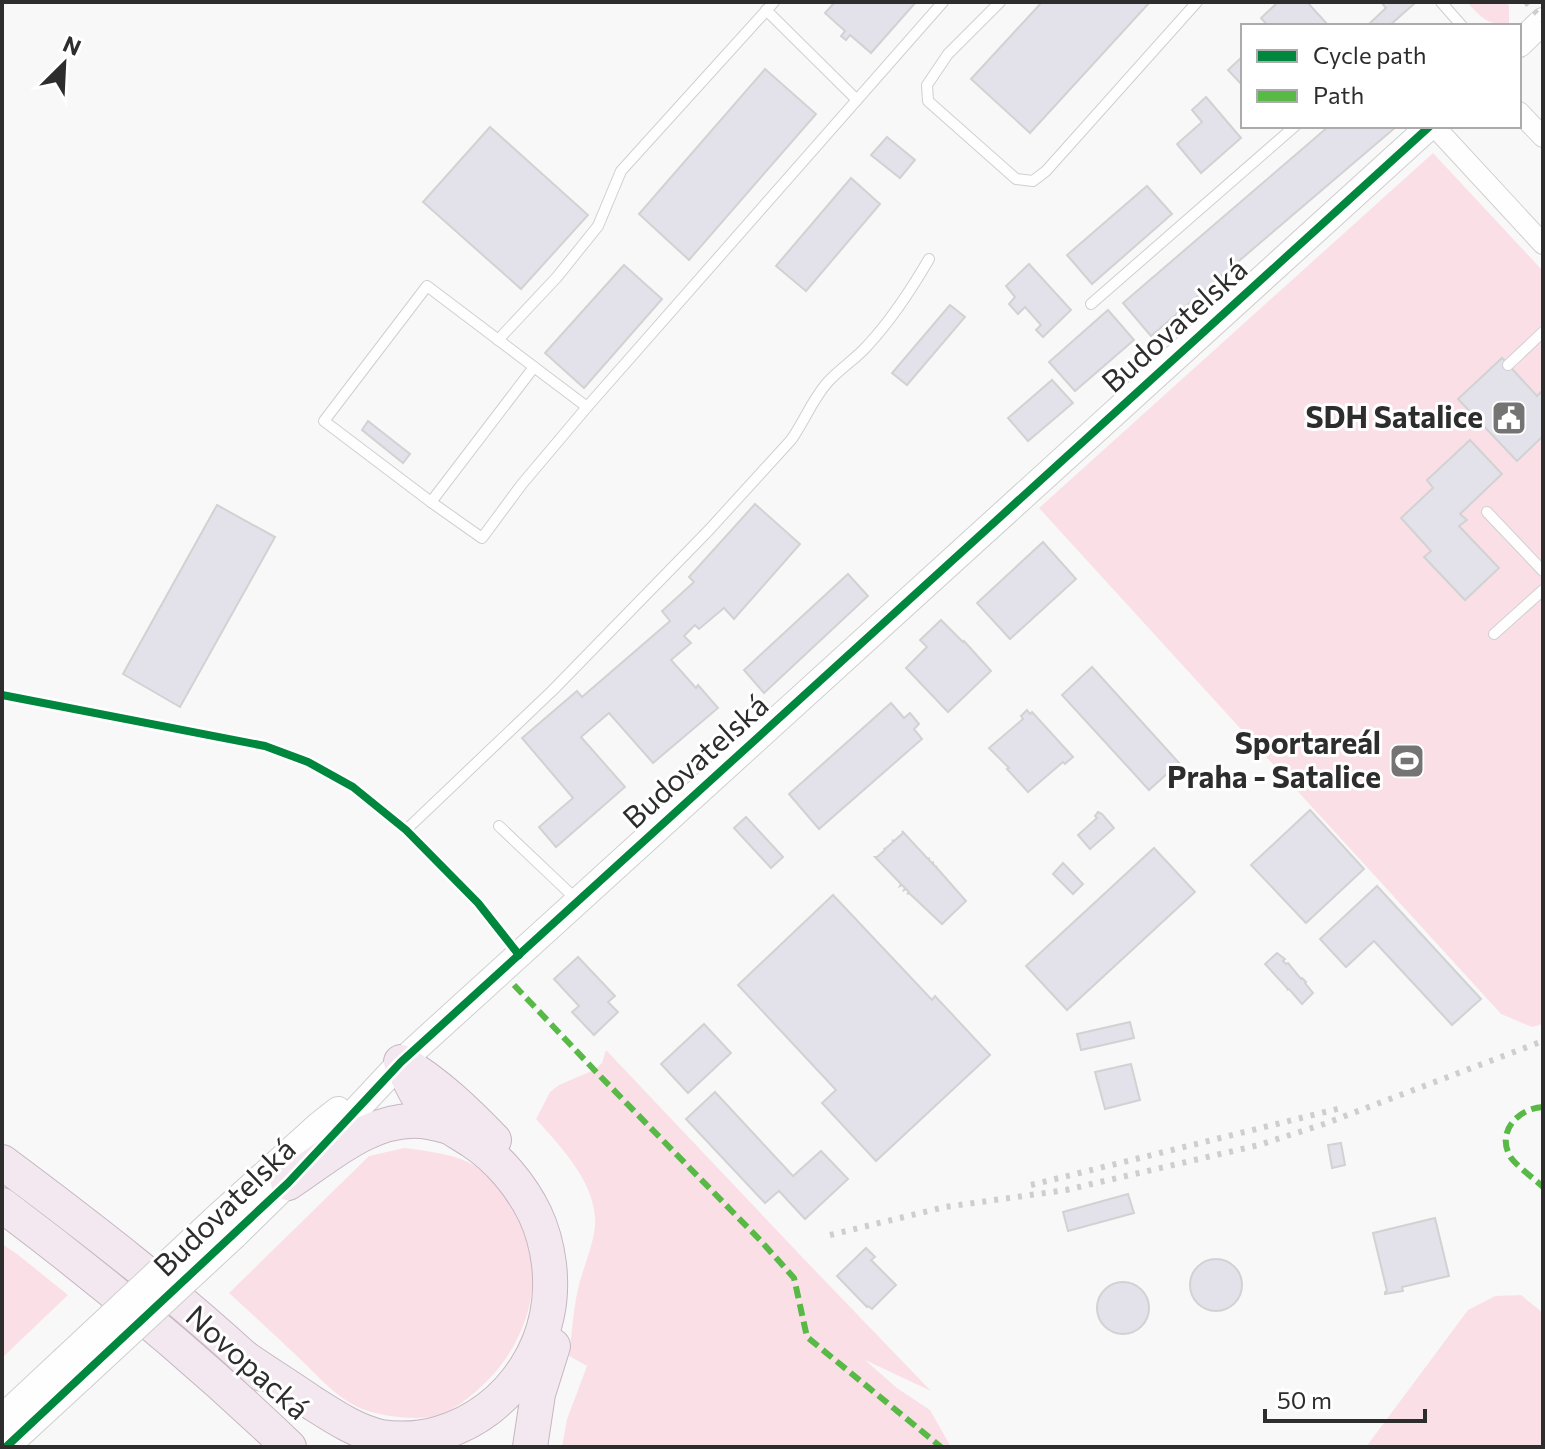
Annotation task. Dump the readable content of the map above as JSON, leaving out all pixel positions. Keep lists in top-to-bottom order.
{
  "streets": {
    "highway": ["Novopacká"],
    "street": ["Budovatelská"]
  },
  "places": {
    "public building": ["SDH Satalice"],
    "sports": ["Sportareál Praha - Satalice"]
  },
  "legend": ["Cycle path", "Path"],
  "scale_bar": "50 m",
  "north": "top right"
}
